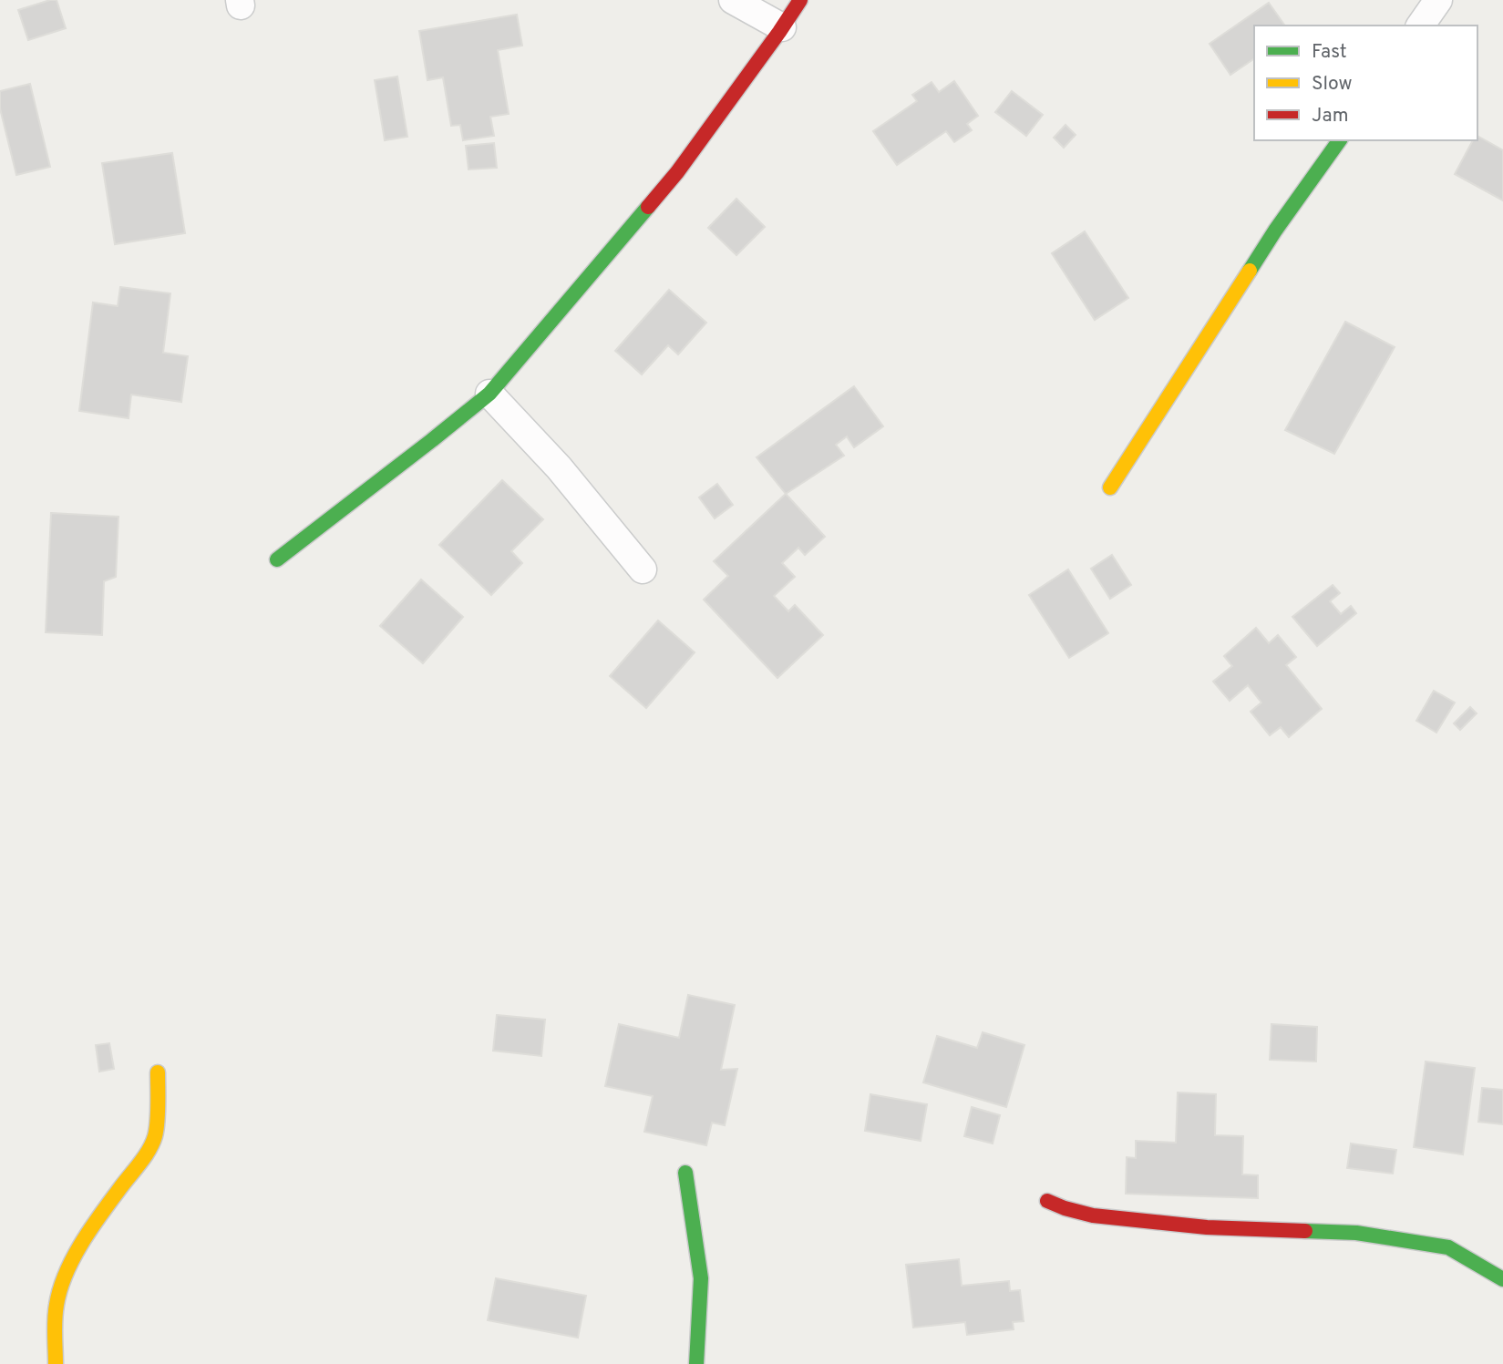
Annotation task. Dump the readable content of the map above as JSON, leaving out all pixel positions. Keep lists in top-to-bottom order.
{
  "legend": ["Fast", "Slow", "Jam"]
}
